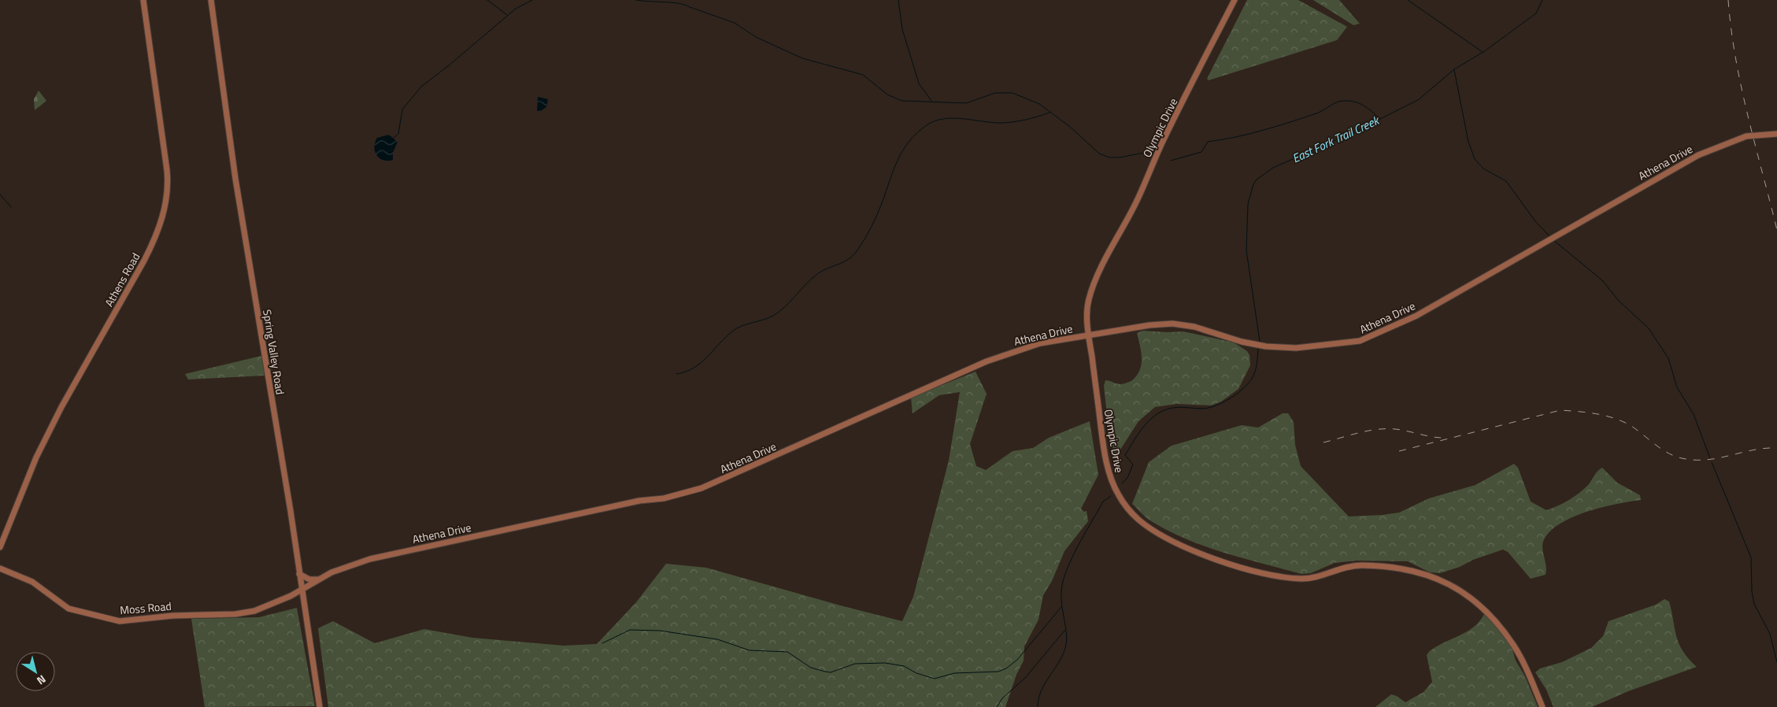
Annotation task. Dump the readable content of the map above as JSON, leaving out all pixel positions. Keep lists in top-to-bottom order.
{
  "streets": {
    "street": [
      "Olympic Drive",
      "Athena Drive",
      "Athens Road",
      "Spring Valley Road",
      "Moss Road"
    ]
  },
  "crossings": [
    ["Olympic Drive", "Athena Drive"],
    ["Athena Drive", "Spring Valley Road"],
    ["Athena Drive", "Moss Road"],
    ["Spring Valley Road", "Moss Road"]
  ],
  "water": ["East Fork Trail Creek"],
  "north": "bottom right"
}
